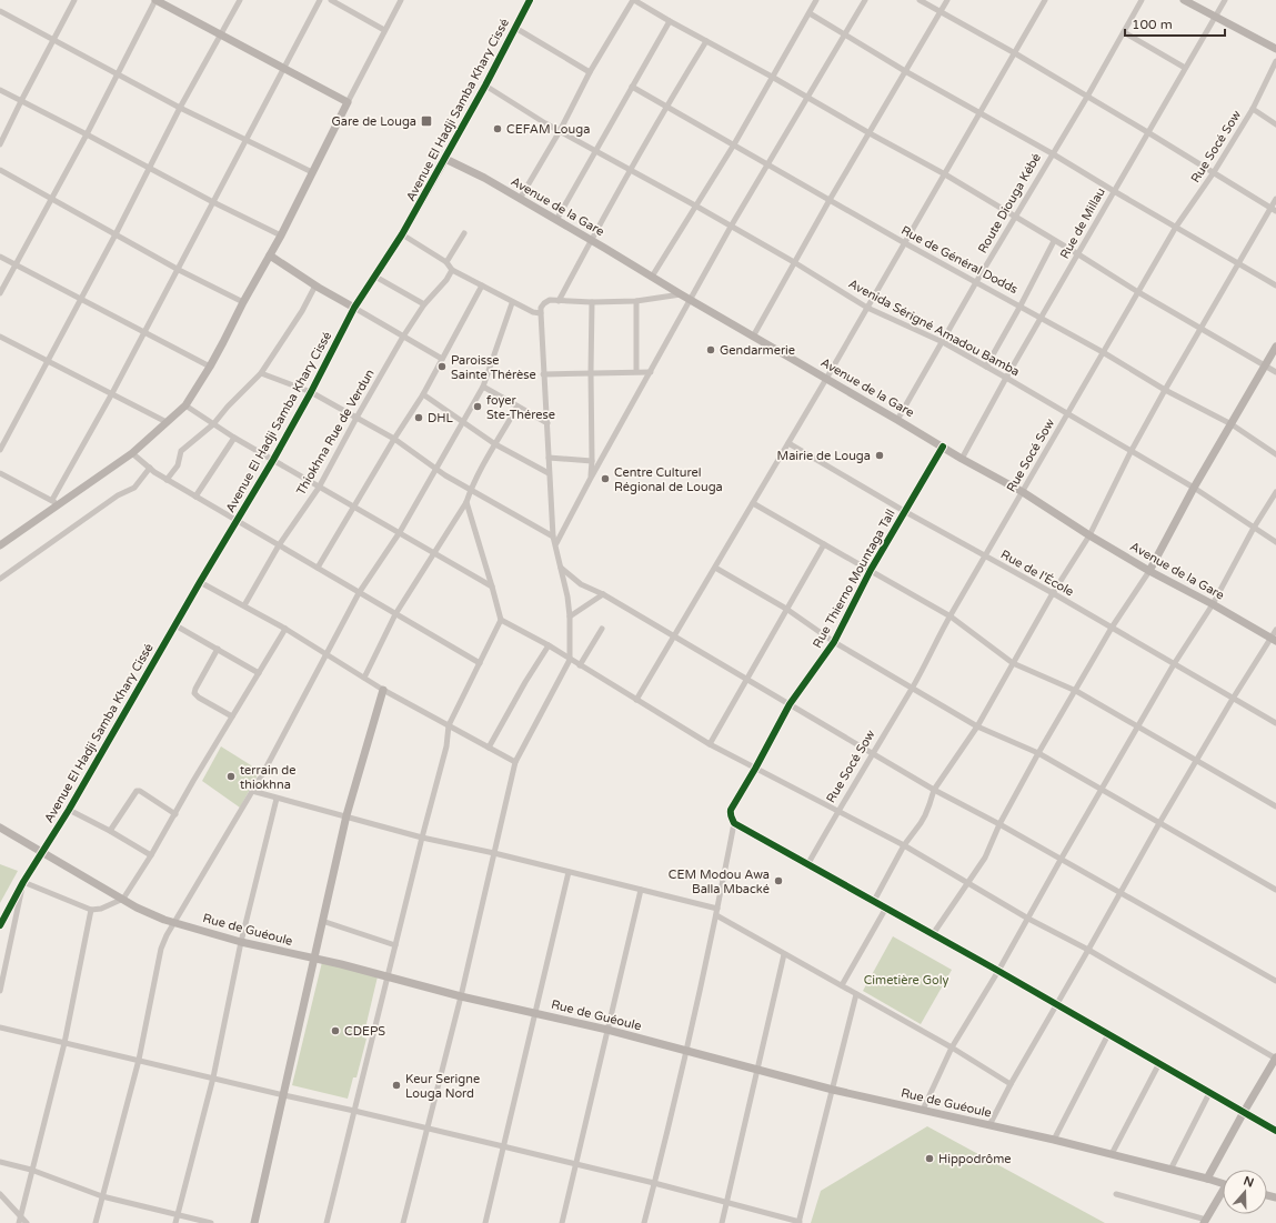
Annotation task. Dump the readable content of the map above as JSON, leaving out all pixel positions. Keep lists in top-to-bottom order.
{
  "streets": {
    "street": [
      "Avenue El Hadji Samba Khary Cissé",
      "Rue Socé Sow",
      "Route Diouga Kébé",
      "Avenue de la Gare",
      "Rue de Millau",
      "Rue de Général Dodds",
      "Avenida Sérigné Amadou Bamba",
      "Thiokhna Rue de Verdun",
      "Rue de l'École",
      "Rue Thierno Mountaga Tall",
      "Rue de Guéoule"
    ]
  },
  "crossings": [
    ["Avenue El Hadji Samba Khary Cissé", "Avenue de la Gare"],
    ["Avenue El Hadji Samba Khary Cissé", "Avenida Sérigné Amadou Bamba"],
    ["Avenue El Hadji Samba Khary Cissé", "Rue de Guéoule"],
    ["Rue Socé Sow", "Avenue de la Gare"],
    ["Rue Socé Sow", "Rue de Général Dodds"],
    ["Rue Socé Sow", "Avenida Sérigné Amadou Bamba"],
    ["Rue Socé Sow", "Rue de l'École"],
    ["Route Diouga Kébé", "Avenue de la Gare"],
    ["Route Diouga Kébé", "Rue de Général Dodds"],
    ["Route Diouga Kébé", "Avenida Sérigné Amadou Bamba"],
    ["Avenue de la Gare", "Rue de Millau"],
    ["Avenue de la Gare", "Rue Thierno Mountaga Tall"],
    ["Rue de Millau", "Rue de Général Dodds"],
    ["Rue de Millau", "Avenida Sérigné Amadou Bamba"],
    ["Rue de l'École", "Rue Thierno Mountaga Tall"]
  ],
  "parks": ["Cimetière Goly"],
  "places": {
    "transit": ["Gare de Louga"],
    "other": [
      "CEFAM Louga",
      "Gendarmerie",
      "Paroisse Sainte Thérèse",
      "foyer Ste-Thérese",
      "DHL",
      "Mairie de Louga",
      "Centre Culturel Régional de Louga",
      "terrain de thiokhna",
      "CEM Modou Awa Balla Mbacké",
      "CDEPS",
      "Keur Serigne Louga Nord",
      "Hippodrôme"
    ]
  },
  "scale_bar": "100 m",
  "north": "top"
}
